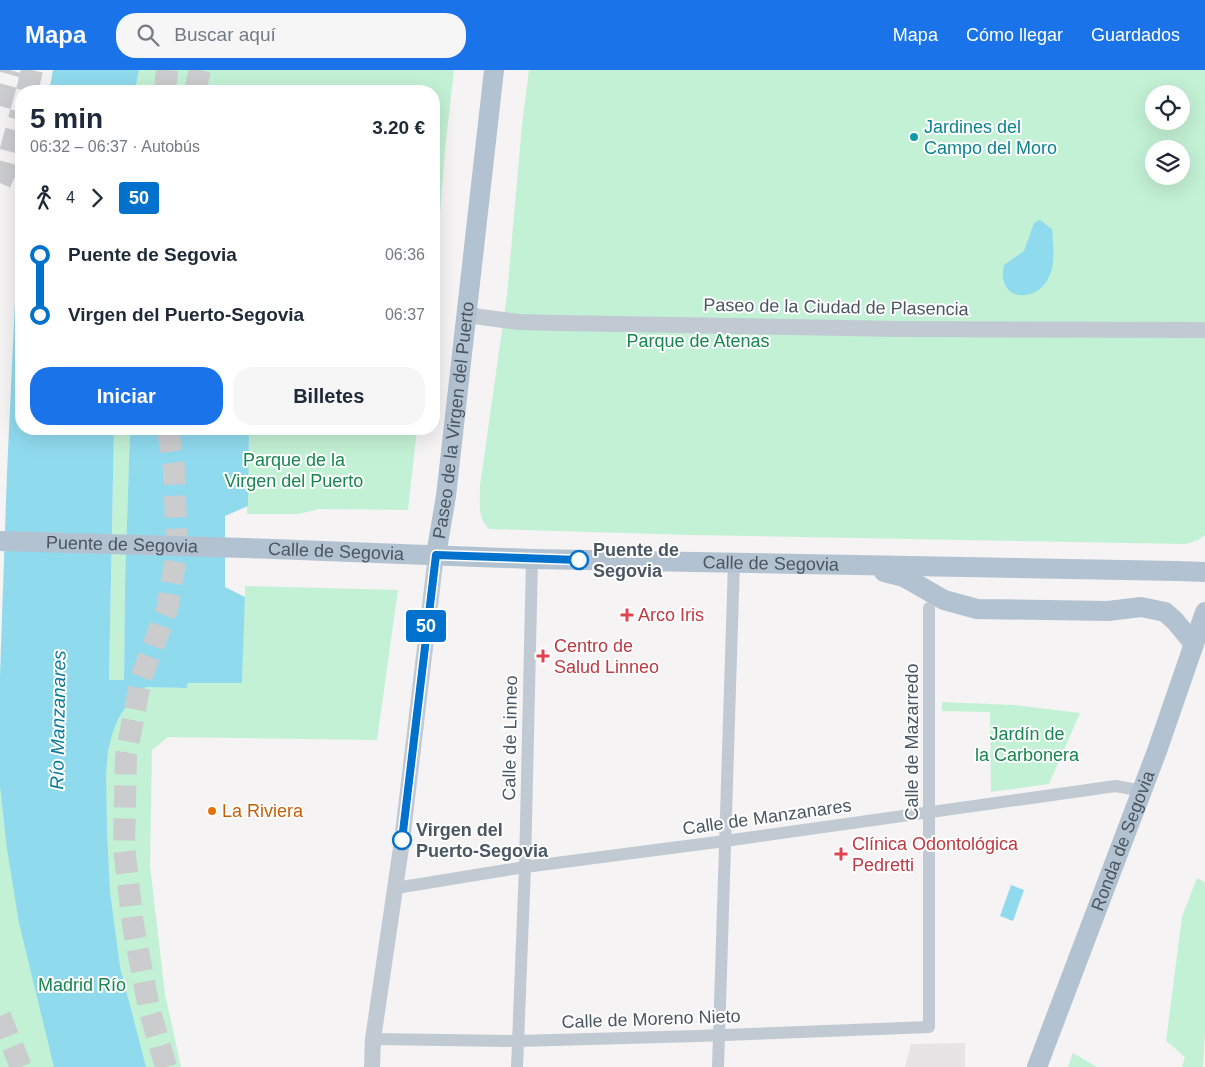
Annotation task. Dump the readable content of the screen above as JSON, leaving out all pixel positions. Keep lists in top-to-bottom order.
{
  "streets": {
    "main road": [
      "Paseo de la Virgen del Puerto",
      "Puente de Segovia",
      "Calle de Segovia",
      "Ronda de Segovia"
    ],
    "street": [
      "Paseo de la Ciudad de Plasencia",
      "Calle de Linneo",
      "Calle de Mazarredo",
      "Calle de Manzanares",
      "Calle de Moreno Nieto"
    ]
  },
  "crossings": [
    ["Paseo de la Ciudad de Plasencia", "Paseo de la Virgen del Puerto"],
    ["Paseo de la Virgen del Puerto", "Calle de Segovia"],
    ["Paseo de la Virgen del Puerto", "Calle de Manzanares"],
    ["Paseo de la Virgen del Puerto", "Calle de Moreno Nieto"],
    ["Puente de Segovia", "Calle de Segovia"],
    ["Calle de Segovia", "Calle de Linneo"],
    ["Calle de Linneo", "Calle de Manzanares"],
    ["Calle de Linneo", "Calle de Moreno Nieto"],
    ["Calle de Mazarredo", "Calle de Manzanares"],
    ["Calle de Mazarredo", "Calle de Moreno Nieto"],
    ["Calle de Manzanares", "Ronda de Segovia"]
  ],
  "water": ["Río Manzanares"],
  "parks": [
    "Parque de Atenas",
    "Parque de la Virgen del Puerto",
    "Jardín de la Carbonera",
    "Madrid Río"
  ],
  "places": {
    "other": [
      "Jardines del Campo del Moro",
      "Puente de Segovia",
      "La Riviera",
      "Virgen del Puerto-Segovia"
    ],
    "health": ["Arco Iris", "Centro de Salud Linneo", "Clínica Odontológica Pedretti"]
  },
  "lines": ["bus line 50"],
  "page": {
    "header": "Mapa",
    "search": "Buscar aquí",
    "nav": ["Mapa", "Cómo llegar", "Guardados"],
    "on_map": "50",
    "heading": ["5 min", "06:32 – 06:37 · Autobús", "3.20 €"],
    "legs": ["4", "50"],
    "list": [
      {
        "name": "Puente de Segovia",
        "value": "06:36"
      },
      {
        "name": "Virgen del Puerto-Segovia",
        "value": "06:37"
      }
    ],
    "buttons": ["Iniciar", "Billetes"]
  }
}
